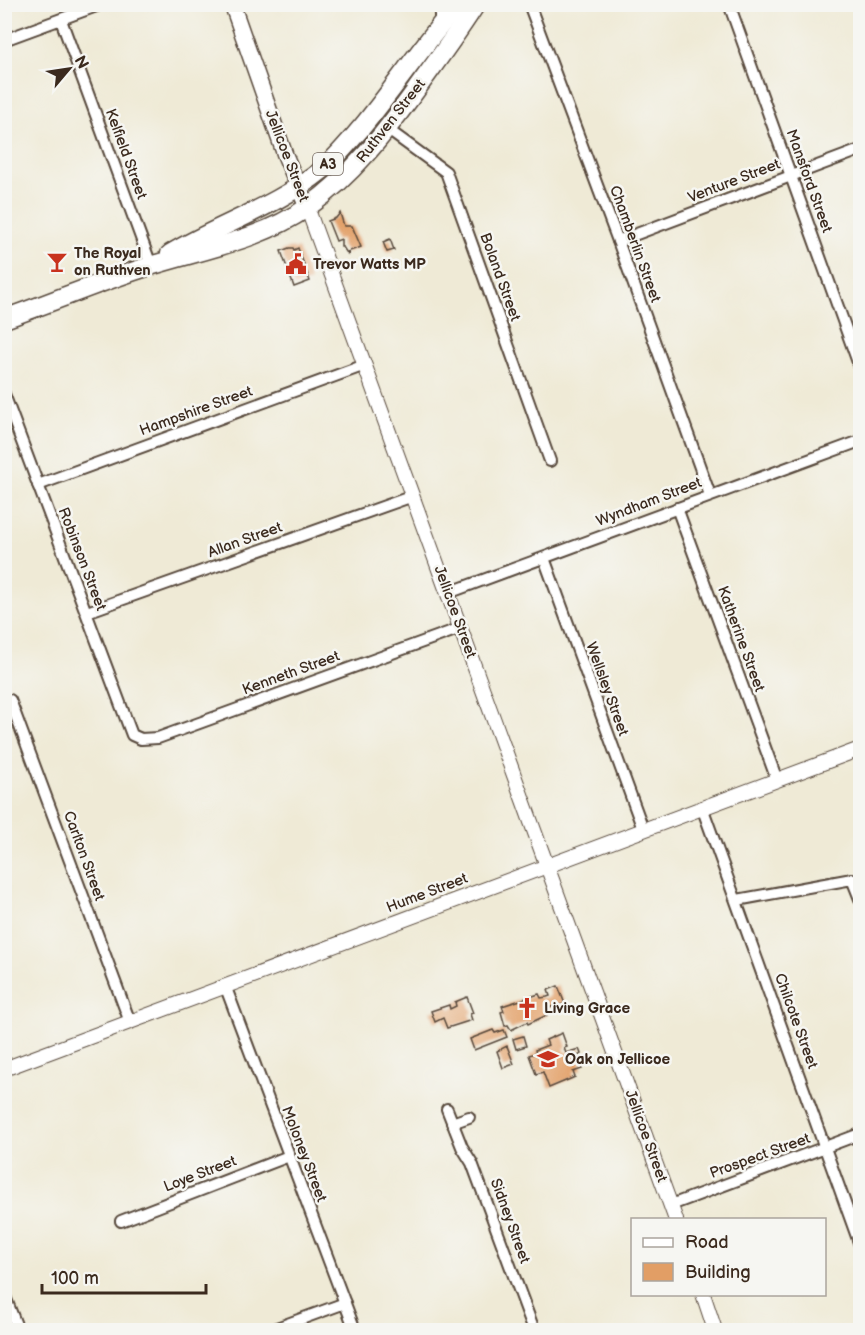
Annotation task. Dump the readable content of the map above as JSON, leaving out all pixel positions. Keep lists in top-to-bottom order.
{
  "streets": {
    "highway": ["Ruthven Street", "A3"],
    "main road": ["Jellicoe Street"],
    "street": [
      "Kelfield Street",
      "Venture Street",
      "Mansford Street",
      "Chamberlin Street",
      "Boland Street",
      "Hampshire Street",
      "Wyndham Street",
      "Allan Street",
      "Robinson Street",
      "Katherine Street",
      "Kenneth Street",
      "Wellsley Street",
      "Carlton Street",
      "Hume Street",
      "Chilcote Street",
      "Moloney Street",
      "Prospect Street",
      "Loye Street",
      "Sidney Street"
    ]
  },
  "crossings": [
    ["Ruthven Street", "Kelfield Street"],
    ["Ruthven Street", "Jellicoe Street"],
    ["Ruthven Street", "Boland Street"],
    ["Jellicoe Street", "Hampshire Street"],
    ["Jellicoe Street", "Wyndham Street"],
    ["Jellicoe Street", "Allan Street"],
    ["Jellicoe Street", "Kenneth Street"],
    ["Jellicoe Street", "Hume Street"],
    ["Jellicoe Street", "Prospect Street"],
    ["Venture Street", "Mansford Street"],
    ["Venture Street", "Chamberlin Street"],
    ["Chamberlin Street", "Wyndham Street"],
    ["Hampshire Street", "Robinson Street"],
    ["Wyndham Street", "Katherine Street"],
    ["Wyndham Street", "Wellsley Street"],
    ["Allan Street", "Robinson Street"],
    ["Robinson Street", "Kenneth Street"],
    ["Katherine Street", "Hume Street"],
    ["Wellsley Street", "Hume Street"],
    ["Carlton Street", "Hume Street"],
    ["Hume Street", "Chilcote Street"],
    ["Hume Street", "Moloney Street"],
    ["Chilcote Street", "Prospect Street"],
    ["Moloney Street", "Loye Street"]
  ],
  "places": {
    "bar": ["The Royal on Ruthven"],
    "public building": ["Trevor Watts MP"],
    "church": ["Living Grace"],
    "school or university": ["Oak on Jellicoe"]
  },
  "legend": ["Road", "Building"],
  "scale_bar": "100 m",
  "north": "top right"
}
